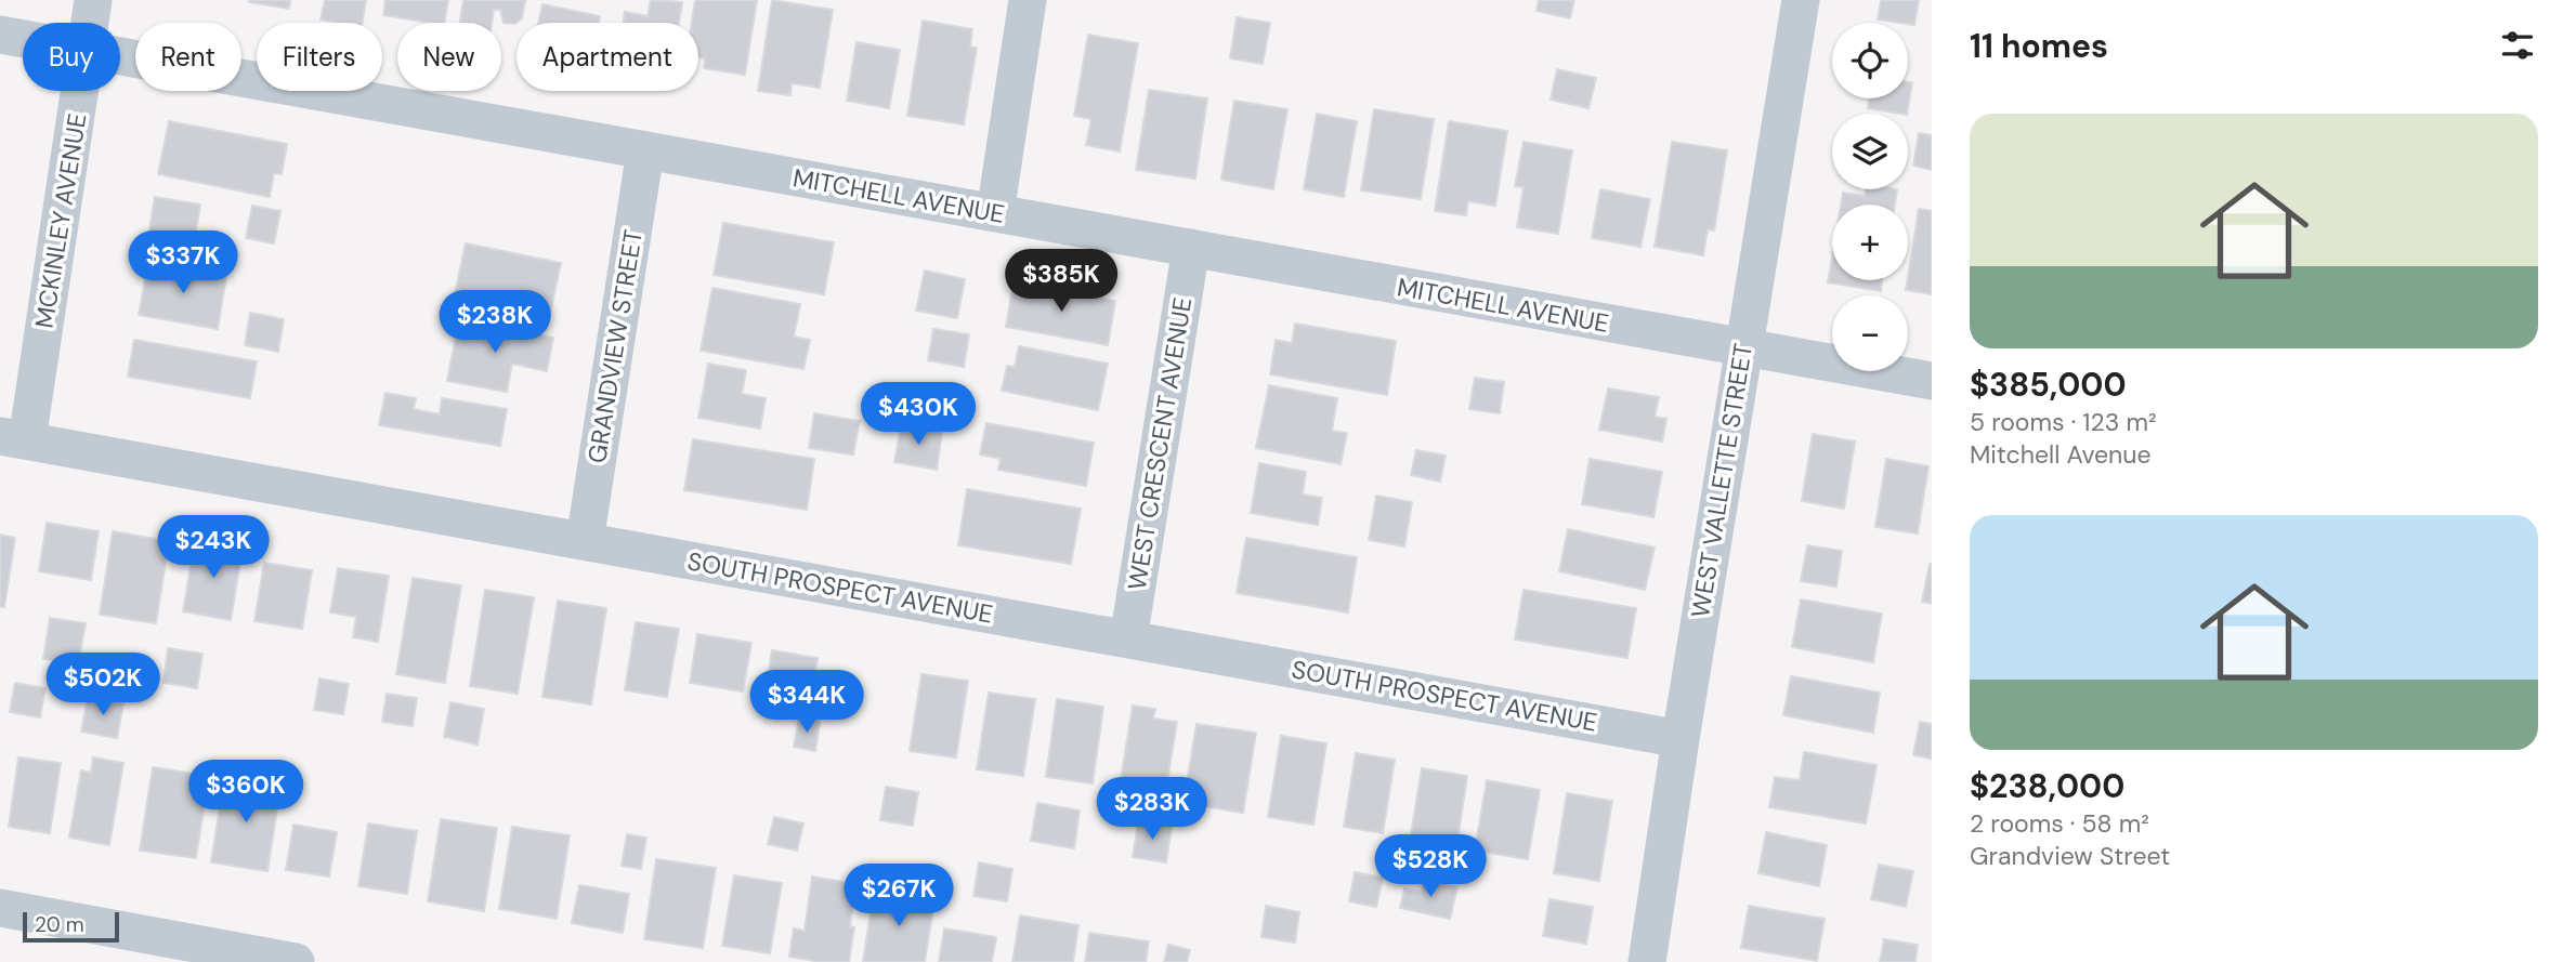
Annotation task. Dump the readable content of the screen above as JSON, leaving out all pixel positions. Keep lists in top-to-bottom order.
{
  "streets": {
    "street": [
      "MITCHELL AVENUE",
      "MCKINLEY AVENUE",
      "GRANDVIEW STREET",
      "WEST CRESCENT AVENUE",
      "WEST VALLETTE STREET",
      "SOUTH PROSPECT AVENUE"
    ]
  },
  "crossings": [
    ["MITCHELL AVENUE", "GRANDVIEW STREET"],
    ["MITCHELL AVENUE", "WEST CRESCENT AVENUE"],
    ["MITCHELL AVENUE", "WEST VALLETTE STREET"],
    ["MCKINLEY AVENUE", "SOUTH PROSPECT AVENUE"],
    ["GRANDVIEW STREET", "SOUTH PROSPECT AVENUE"],
    ["WEST CRESCENT AVENUE", "SOUTH PROSPECT AVENUE"],
    ["WEST VALLETTE STREET", "SOUTH PROSPECT AVENUE"]
  ],
  "scale_bar": "20 m",
  "page": {
    "heading": "11 homes",
    "map_buttons": ["+", "−"],
    "chip": [
      "Buy",
      "Rent",
      "Filters",
      "New",
      "Apartment"
    ],
    "list": [
      {
        "name": "$385,000",
        "note": "5 rooms · 123 m² · Mitchell Avenue"
      },
      {
        "name": "$238,000",
        "note": "2 rooms · 58 m² · Grandview Street"
      }
    ],
    "price": [
      "$337K",
      "$385K",
      "$238K",
      "$430K",
      "$243K",
      "$502K",
      "$344K",
      "$360K",
      "$283K",
      "$528K",
      "$267K"
    ],
    "scale": "20 m"
  }
}
